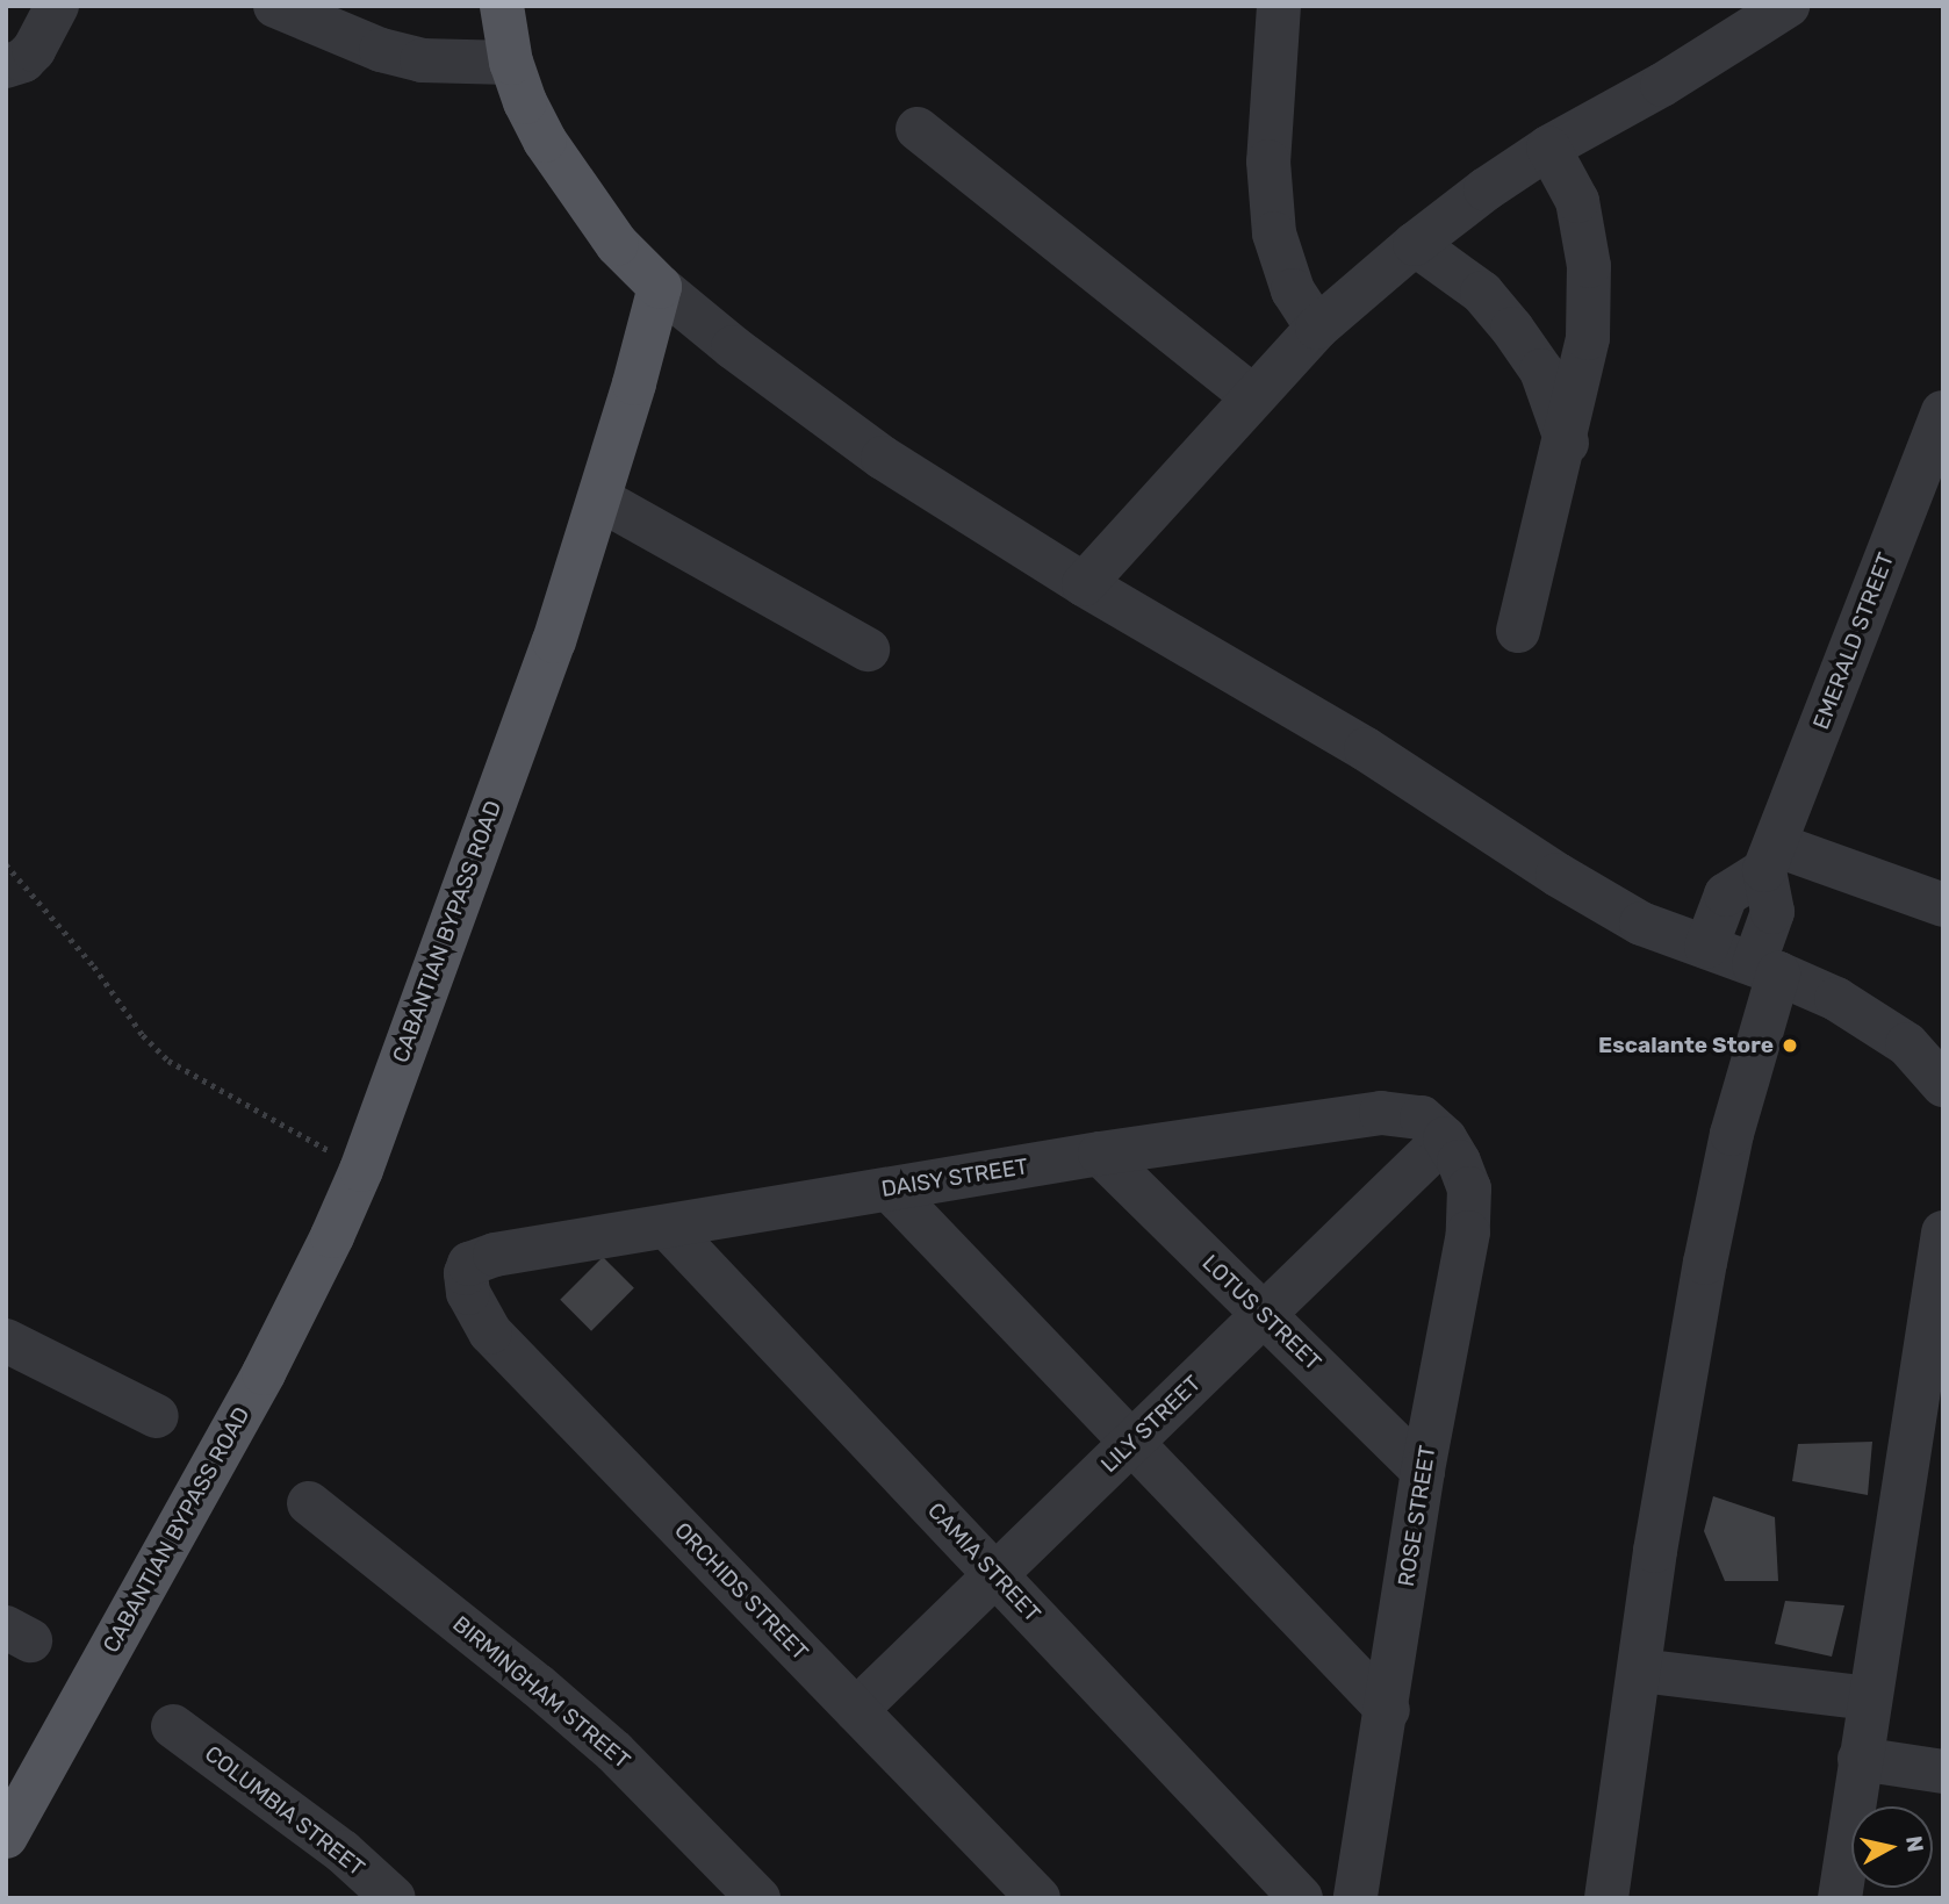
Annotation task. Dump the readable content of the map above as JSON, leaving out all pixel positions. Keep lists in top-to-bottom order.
{
  "streets": {
    "main road": ["CABANTIAN BYPASS ROAD"],
    "street": [
      "EMERALD STREET",
      "DAISY STREET",
      "LOTUS STREET",
      "LILY STREET",
      "ROSE STREET",
      "CAMIA STREET",
      "ORCHIDS STREET",
      "BIRMINGHAM STREET",
      "COLUMBIA STREET"
    ]
  },
  "crossings": [
    ["DAISY STREET", "LOTUS STREET"],
    ["DAISY STREET", "LILY STREET"],
    ["DAISY STREET", "ROSE STREET"],
    ["DAISY STREET", "CAMIA STREET"],
    ["DAISY STREET", "ORCHIDS STREET"],
    ["LOTUS STREET", "LILY STREET"],
    ["LOTUS STREET", "ROSE STREET"],
    ["LILY STREET", "ROSE STREET"],
    ["LILY STREET", "CAMIA STREET"],
    ["LILY STREET", "ORCHIDS STREET"]
  ],
  "places": ["Escalante Store"],
  "north": "right"
}
